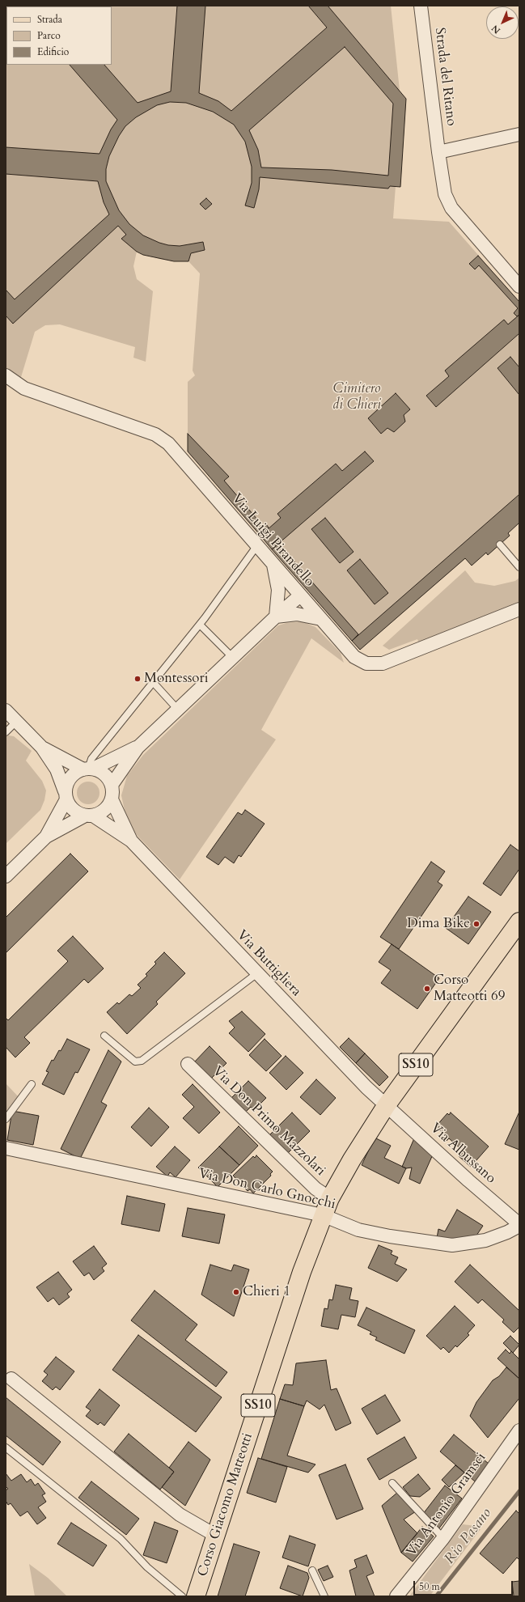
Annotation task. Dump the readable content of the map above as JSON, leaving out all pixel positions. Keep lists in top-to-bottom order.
{
  "streets": {
    "main road": ["SS10", "Corso Giacomo Matteotti"],
    "street": [
      "Strada del Ritano",
      "Via Luigi Pirandello",
      "Via Buttigliera",
      "Via Don Primo Mazzolari",
      "Via Albussano",
      "Via Don Carlo Gnocchi",
      "Via Antonio Gramsci"
    ]
  },
  "crossings": [
    ["Via Buttigliera", "Via Albussano"],
    ["Via Buttigliera", "Corso Giacomo Matteotti"],
    ["Via Don Primo Mazzolari", "Corso Giacomo Matteotti"],
    ["Via Albussano", "Via Don Carlo Gnocchi"],
    ["Via Albussano", "Corso Giacomo Matteotti"],
    ["Via Don Carlo Gnocchi", "Corso Giacomo Matteotti"]
  ],
  "water": ["Rio Pasano"],
  "parks": ["Cimitero di Chieri"],
  "places": [
    "Montessori",
    "Dima Bike",
    "Corso Matteotti 69",
    "Chieri 1"
  ],
  "legend": ["Strada", "Parco", "Edificio"],
  "scale_bar": "50 m",
  "north": "bottom left"
}
